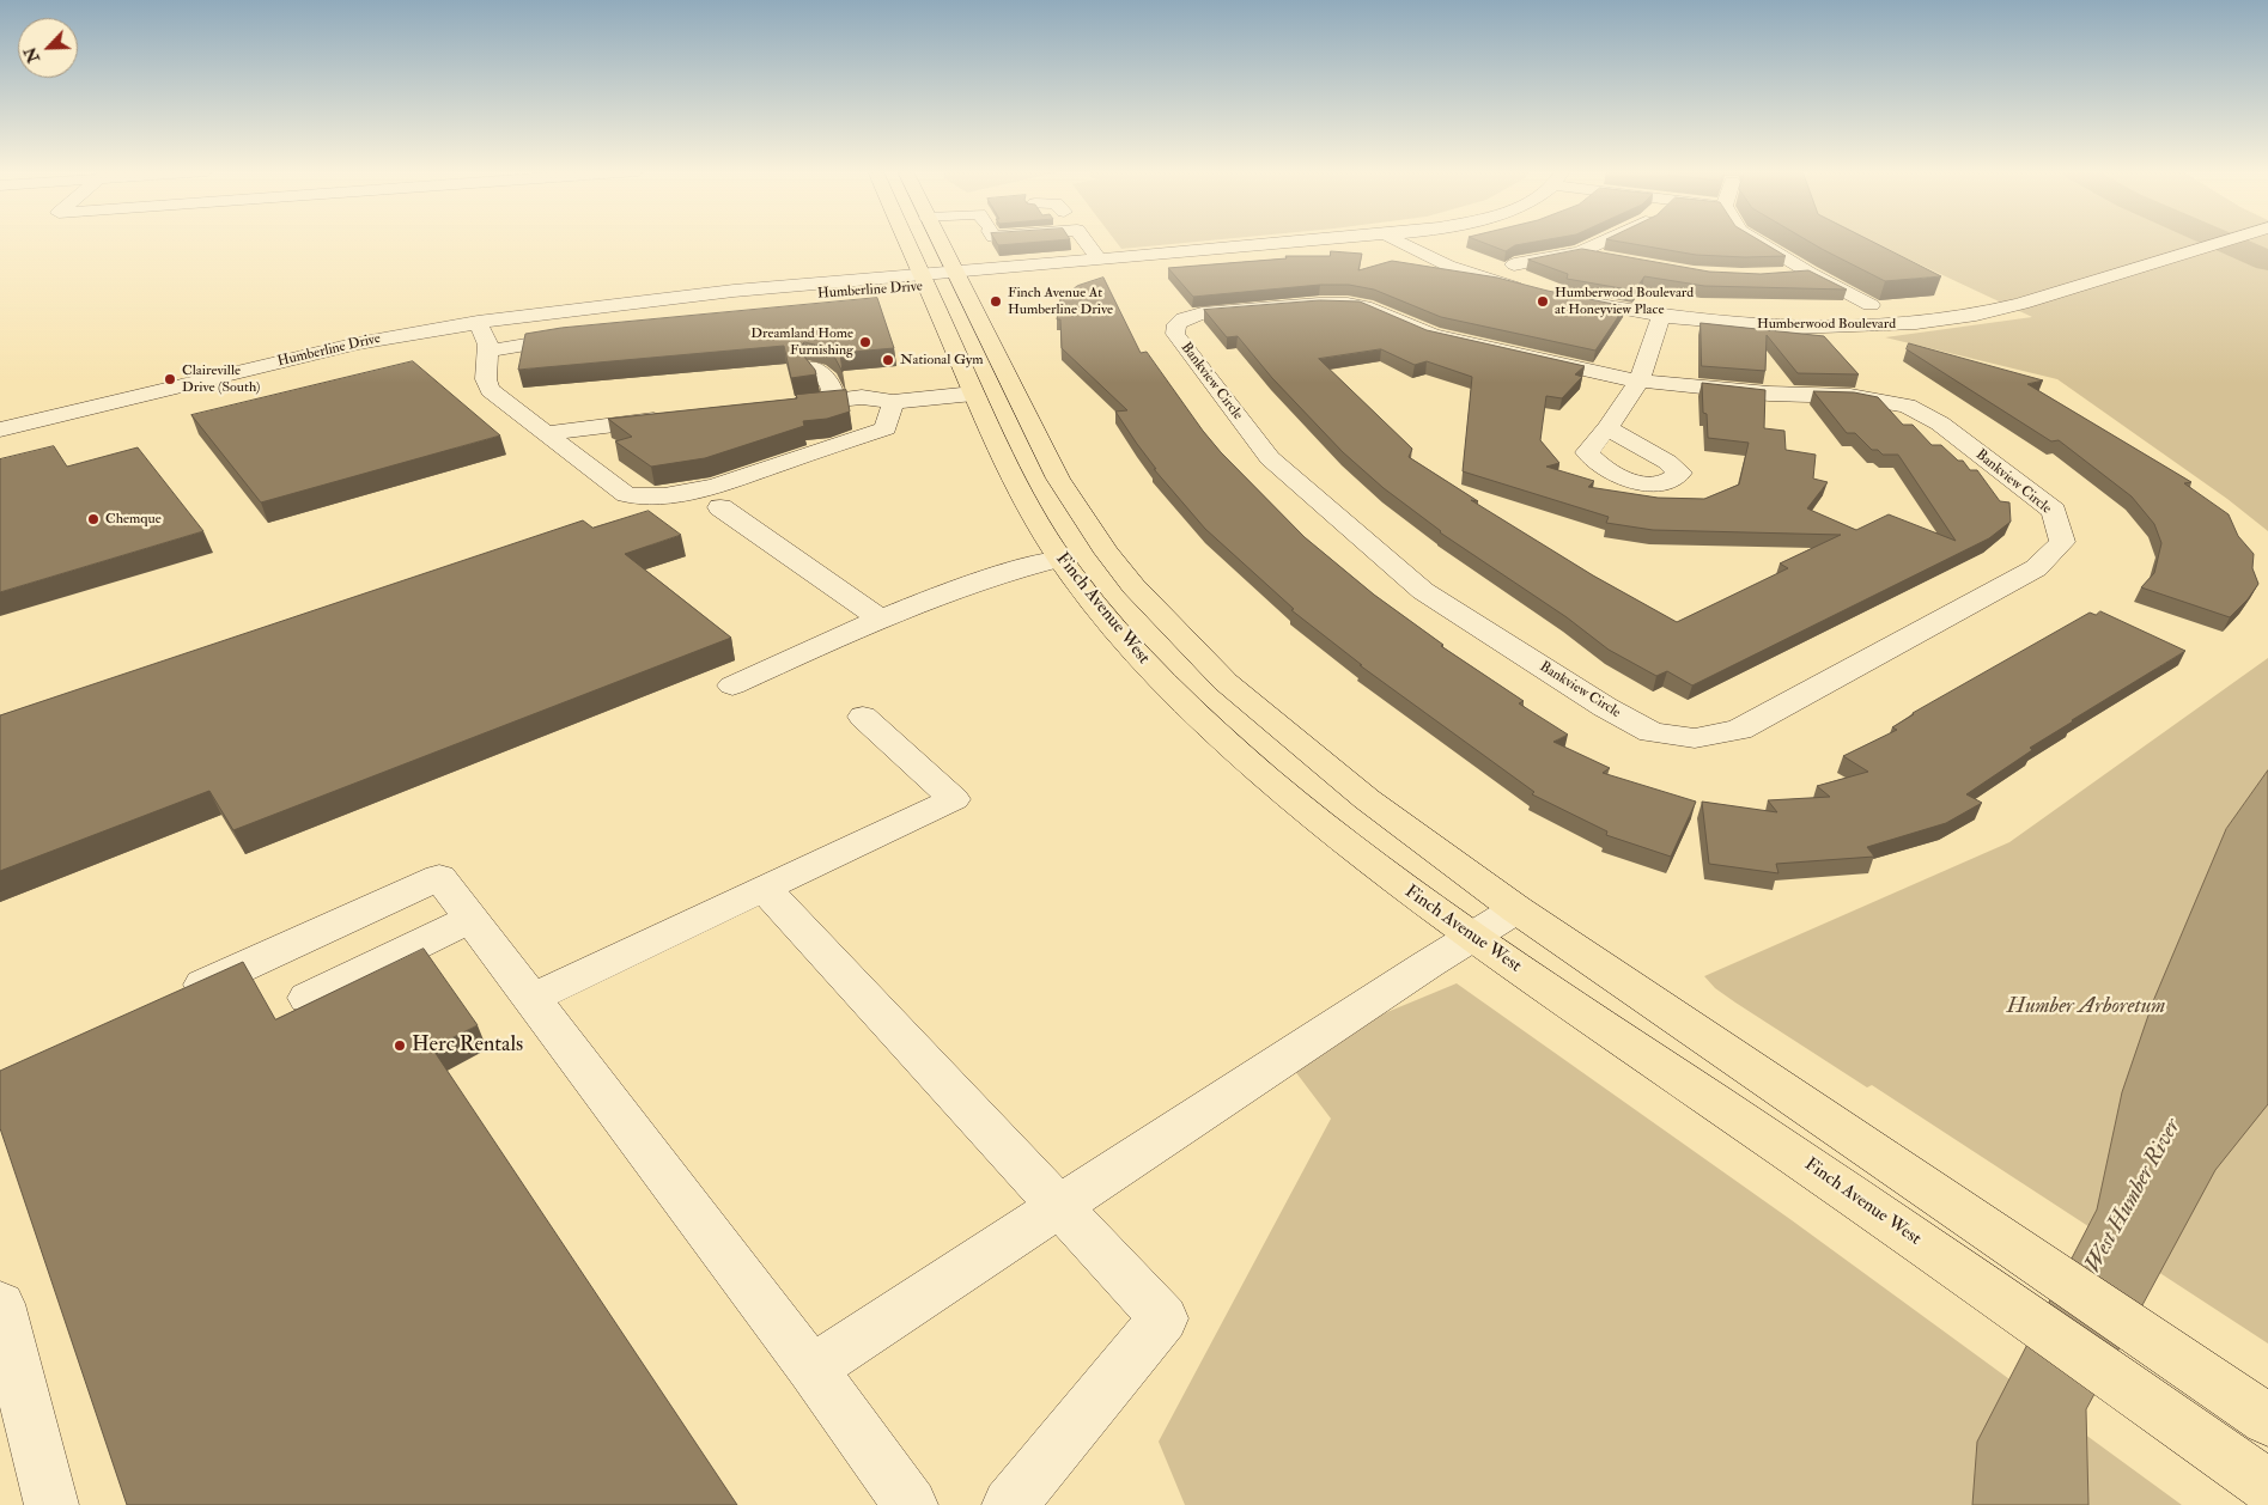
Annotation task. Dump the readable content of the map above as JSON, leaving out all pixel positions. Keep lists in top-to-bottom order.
{
  "streets": {
    "main road": ["Finch Avenue West"],
    "street": ["Humberline Drive", "Humberwood Boulevard", "Bankview Circle"]
  },
  "crossings": [
    ["Humberline Drive", "Finch Avenue West"]
  ],
  "water": ["West Humber River"],
  "parks": ["Humber Arboretum"],
  "places": [
    "Finch Avenue At Humberline Drive",
    "Humberwood Boulevard at Honeyview Place",
    "Dreamland Home Furnishing",
    "National Gym",
    "Claireville Drive (South)",
    "Chemque",
    "Herc Rentals"
  ],
  "north": "bottom left"
}
